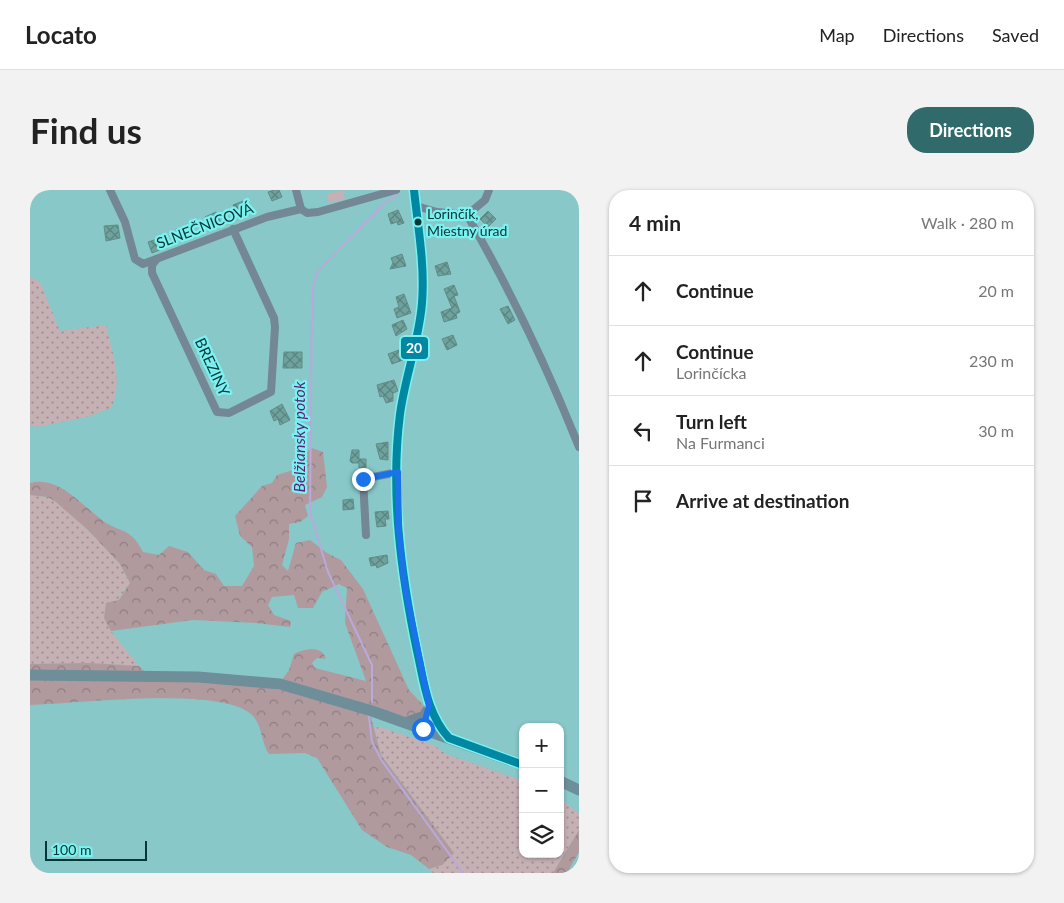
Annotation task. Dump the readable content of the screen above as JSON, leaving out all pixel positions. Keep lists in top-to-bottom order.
{
  "streets": {
    "street": ["SLNEČNICOVÁ", "BREZINY"]
  },
  "crossings": [
    ["SLNEČNICOVÁ", "BREZINY"]
  ],
  "water": ["Belžiansky potok"],
  "places": ["Lorinčík, Miestny úrad"],
  "lines": ["transit line 20"],
  "scale_bar": "100 m",
  "page": {
    "header": "Locato",
    "nav": ["Map", "Directions", "Saved"],
    "buttons": "Directions",
    "title": "Find us",
    "heading": ["4 min", "Walk · 280 m"],
    "list": [
      ["Continue", "20 m"],
      ["Continue", "Lorinčícka", "230 m"],
      ["Turn left", "Na Furmanci", "30 m"],
      "Arrive at destination"
    ],
    "map_buttons": ["+", "−"],
    "scale": "100 m"
  }
}
